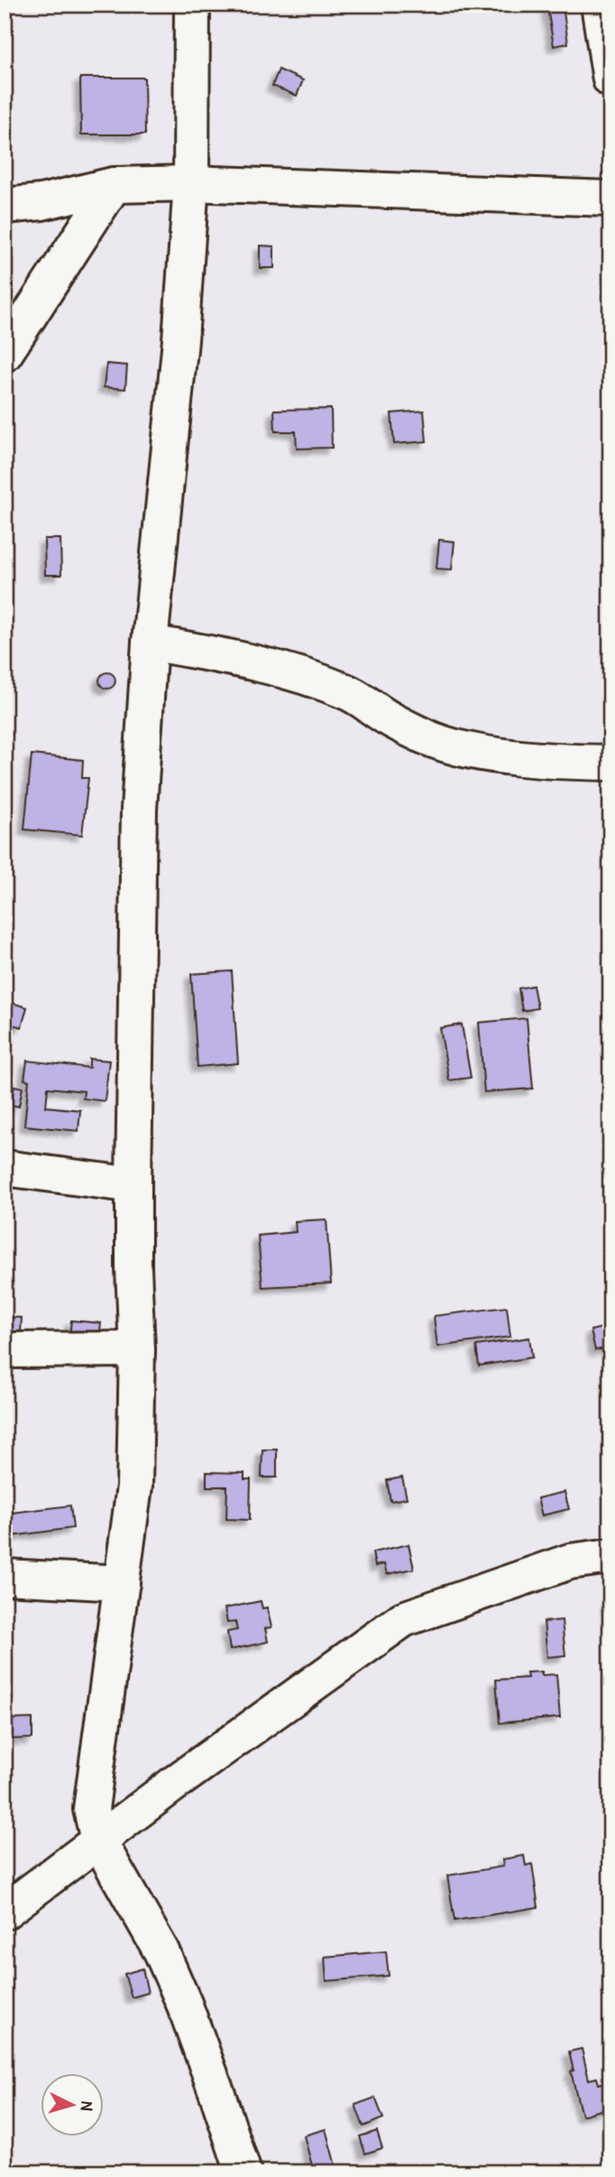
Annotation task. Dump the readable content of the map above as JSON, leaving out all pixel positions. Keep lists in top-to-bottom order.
{
  "north": "right"
}
